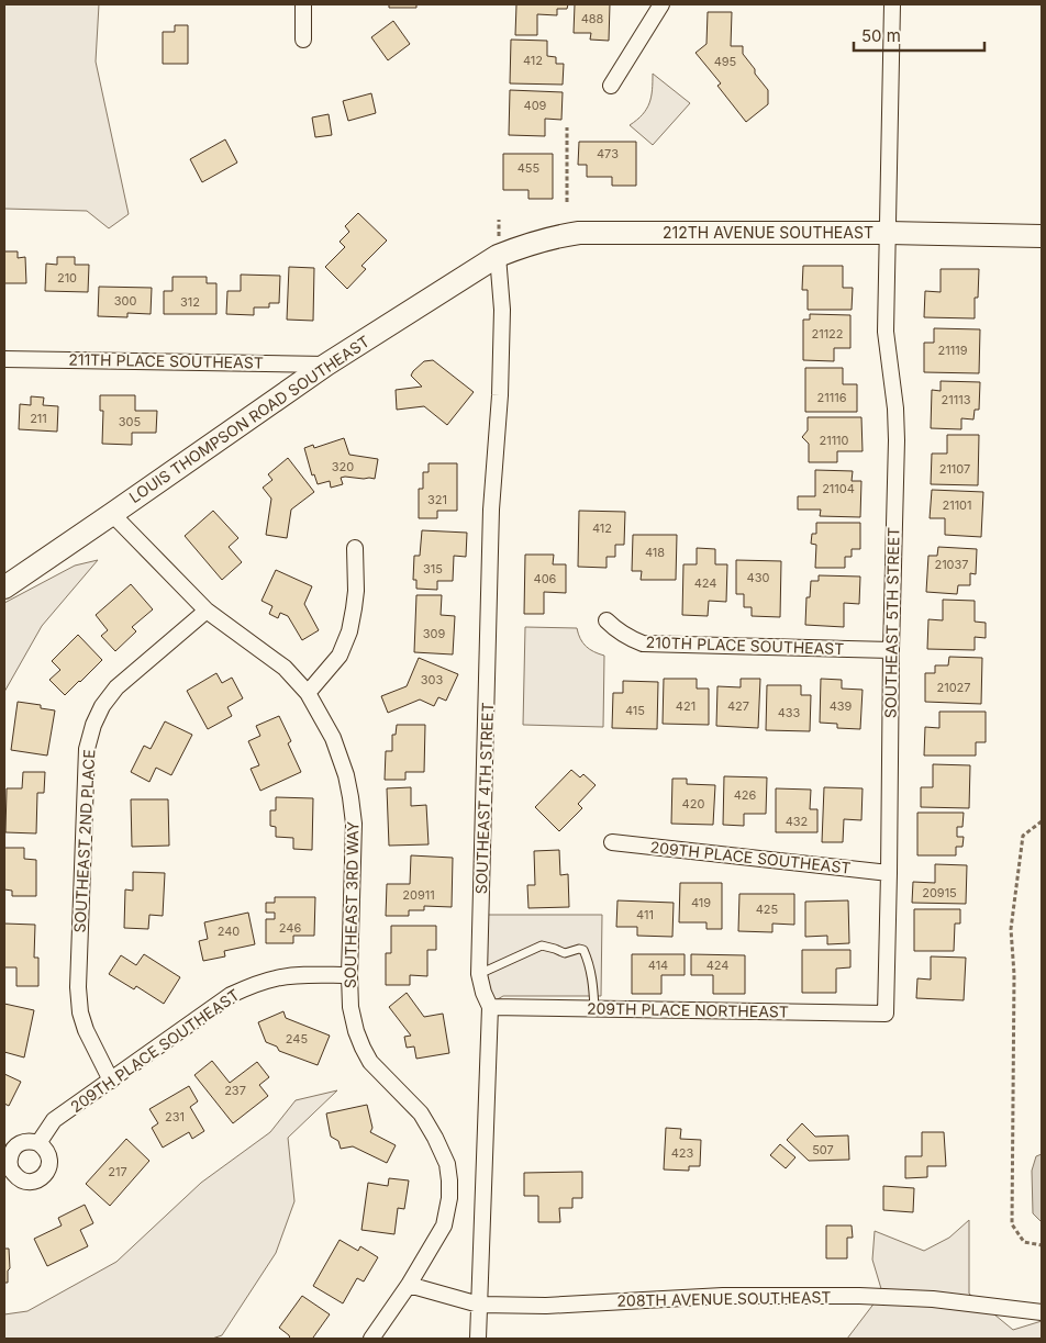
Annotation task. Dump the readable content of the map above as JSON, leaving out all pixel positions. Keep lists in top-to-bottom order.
{
  "streets": {
    "street": [
      "212TH AVENUE SOUTHEAST",
      "211TH PLACE SOUTHEAST",
      "LOUIS THOMPSON ROAD SOUTHEAST",
      "SOUTHEAST 5TH STREET",
      "210TH PLACE SOUTHEAST",
      "SOUTHEAST 4TH STREET",
      "SOUTHEAST 2ND PLACE",
      "209TH PLACE SOUTHEAST",
      "SOUTHEAST 3RD WAY",
      "209TH PLACE NORTHEAST",
      "208TH AVENUE SOUTHEAST"
    ]
  },
  "crossings": [
    ["212TH AVENUE SOUTHEAST", "LOUIS THOMPSON ROAD SOUTHEAST"],
    ["212TH AVENUE SOUTHEAST", "SOUTHEAST 5TH STREET"],
    ["212TH AVENUE SOUTHEAST", "SOUTHEAST 4TH STREET"],
    ["211TH PLACE SOUTHEAST", "LOUIS THOMPSON ROAD SOUTHEAST"],
    ["LOUIS THOMPSON ROAD SOUTHEAST", "SOUTHEAST 4TH STREET"],
    ["LOUIS THOMPSON ROAD SOUTHEAST", "SOUTHEAST 3RD WAY"],
    ["SOUTHEAST 5TH STREET", "210TH PLACE SOUTHEAST"],
    ["SOUTHEAST 5TH STREET", "209TH PLACE SOUTHEAST"],
    ["SOUTHEAST 5TH STREET", "209TH PLACE NORTHEAST"],
    ["SOUTHEAST 4TH STREET", "209TH PLACE NORTHEAST"],
    ["SOUTHEAST 4TH STREET", "208TH AVENUE SOUTHEAST"],
    ["SOUTHEAST 2ND PLACE", "209TH PLACE SOUTHEAST"],
    ["SOUTHEAST 2ND PLACE", "SOUTHEAST 3RD WAY"],
    ["209TH PLACE SOUTHEAST", "SOUTHEAST 3RD WAY"],
    ["SOUTHEAST 3RD WAY", "208TH AVENUE SOUTHEAST"]
  ],
  "house_numbers": [
    "488",
    "412",
    "495",
    "409",
    "473",
    "455",
    "210",
    "300",
    "312",
    "21122",
    "21119",
    "21116",
    "21113",
    "211",
    "305",
    "21110",
    "320",
    "21107",
    "21104",
    "321",
    "21101",
    "412",
    "418",
    "21037",
    "315",
    "430",
    "406",
    "424",
    "309",
    "303",
    "21027",
    "421",
    "427",
    "439",
    "415",
    "433",
    "426",
    "420",
    "432",
    "20915",
    "20911",
    "419",
    "425",
    "411",
    "246",
    "240",
    "414",
    "424",
    "245",
    "237",
    "231",
    "507",
    "423",
    "217"
  ],
  "scale_bar": "50 m"
}
